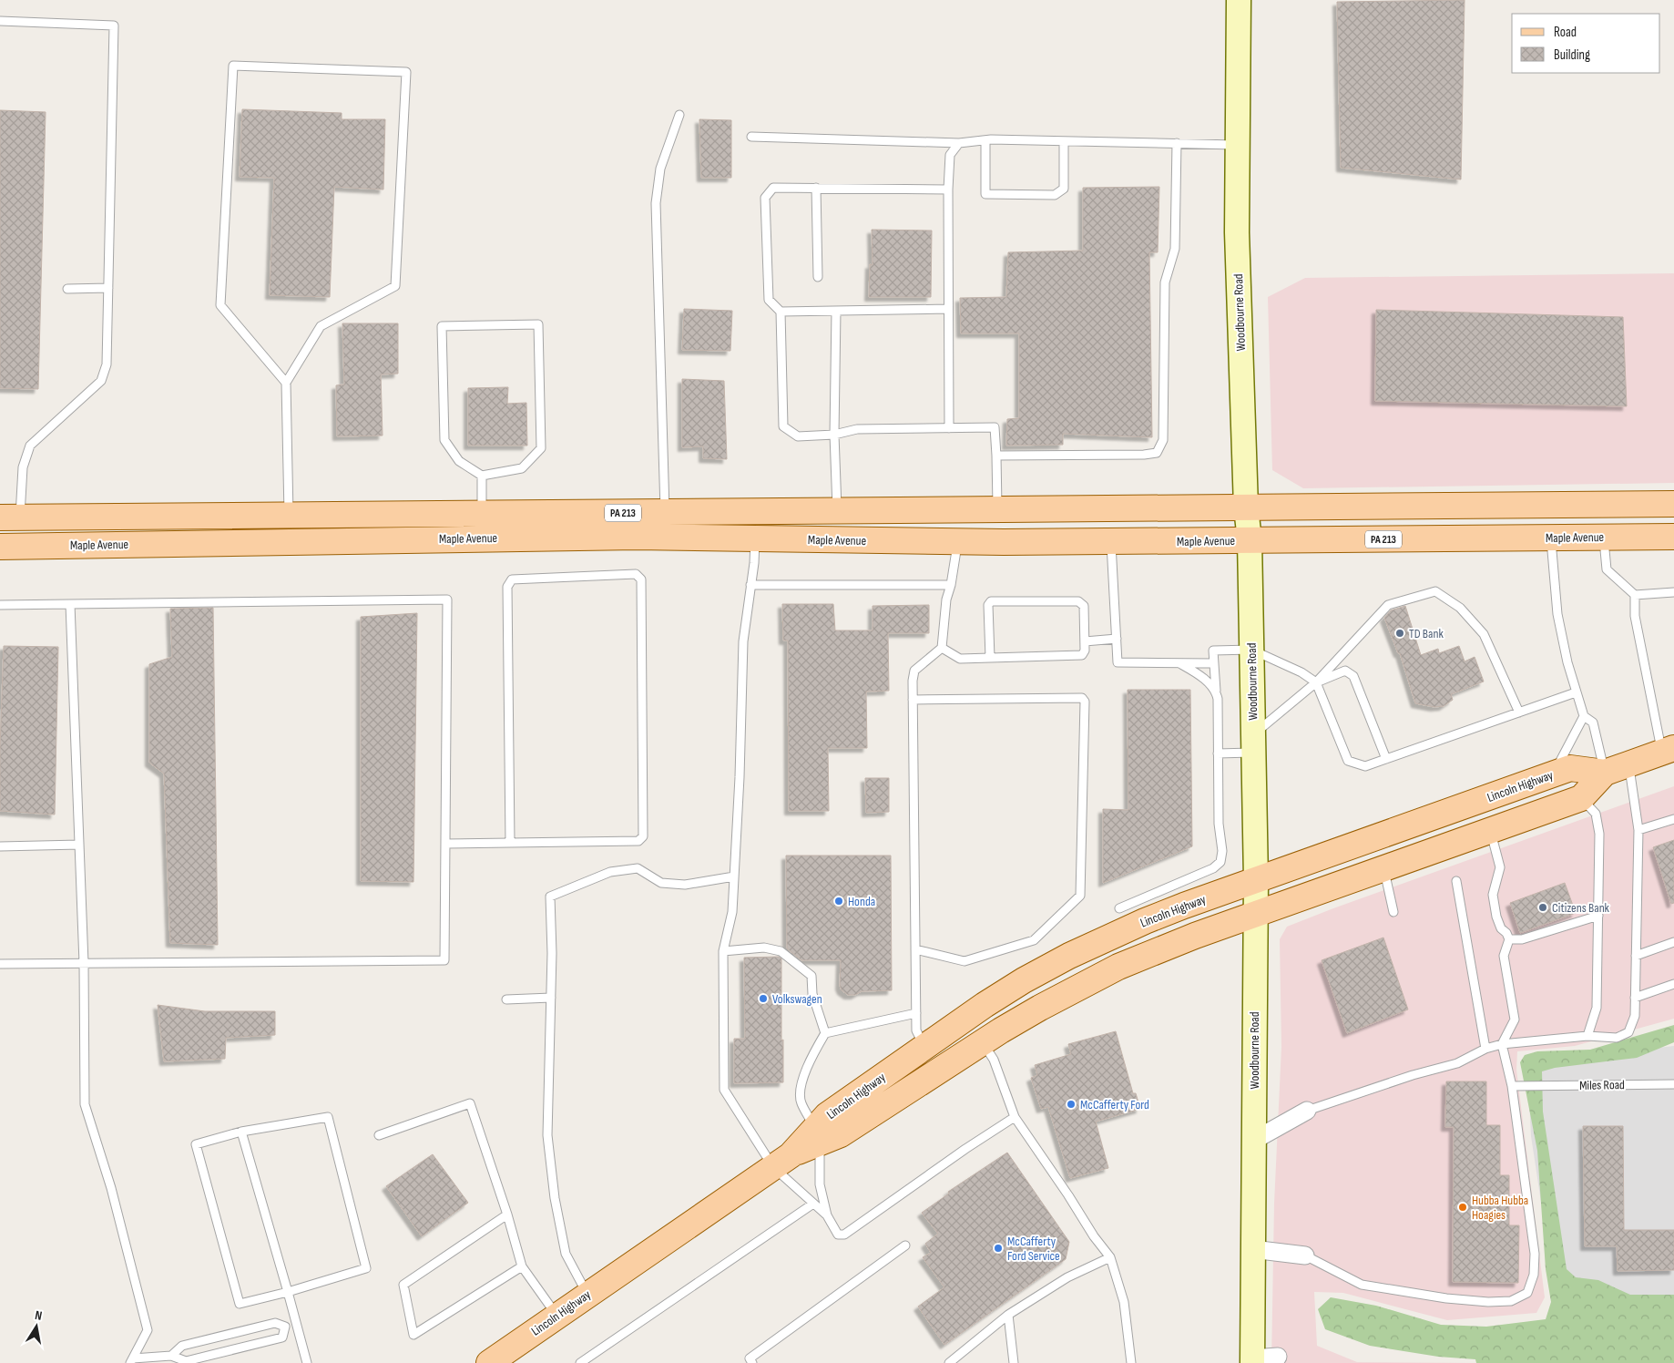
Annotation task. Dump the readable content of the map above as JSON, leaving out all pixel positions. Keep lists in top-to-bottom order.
{
  "streets": {
    "main road": [
      "Woodbourne Road",
      "PA 213",
      "Maple Avenue",
      "Lincoln Highway"
    ],
    "lane": ["Miles Road"]
  },
  "crossings": [
    ["Woodbourne Road", "Maple Avenue"],
    ["Woodbourne Road", "Lincoln Highway"]
  ],
  "places": [
    "TD Bank",
    "Honda",
    "Citizens Bank",
    "Volkswagen",
    "McCafferty Ford",
    "Hubba Hubba Hoagies",
    "McCafferty Ford Service"
  ],
  "legend": ["Road", "Building"],
  "north": "top"
}
